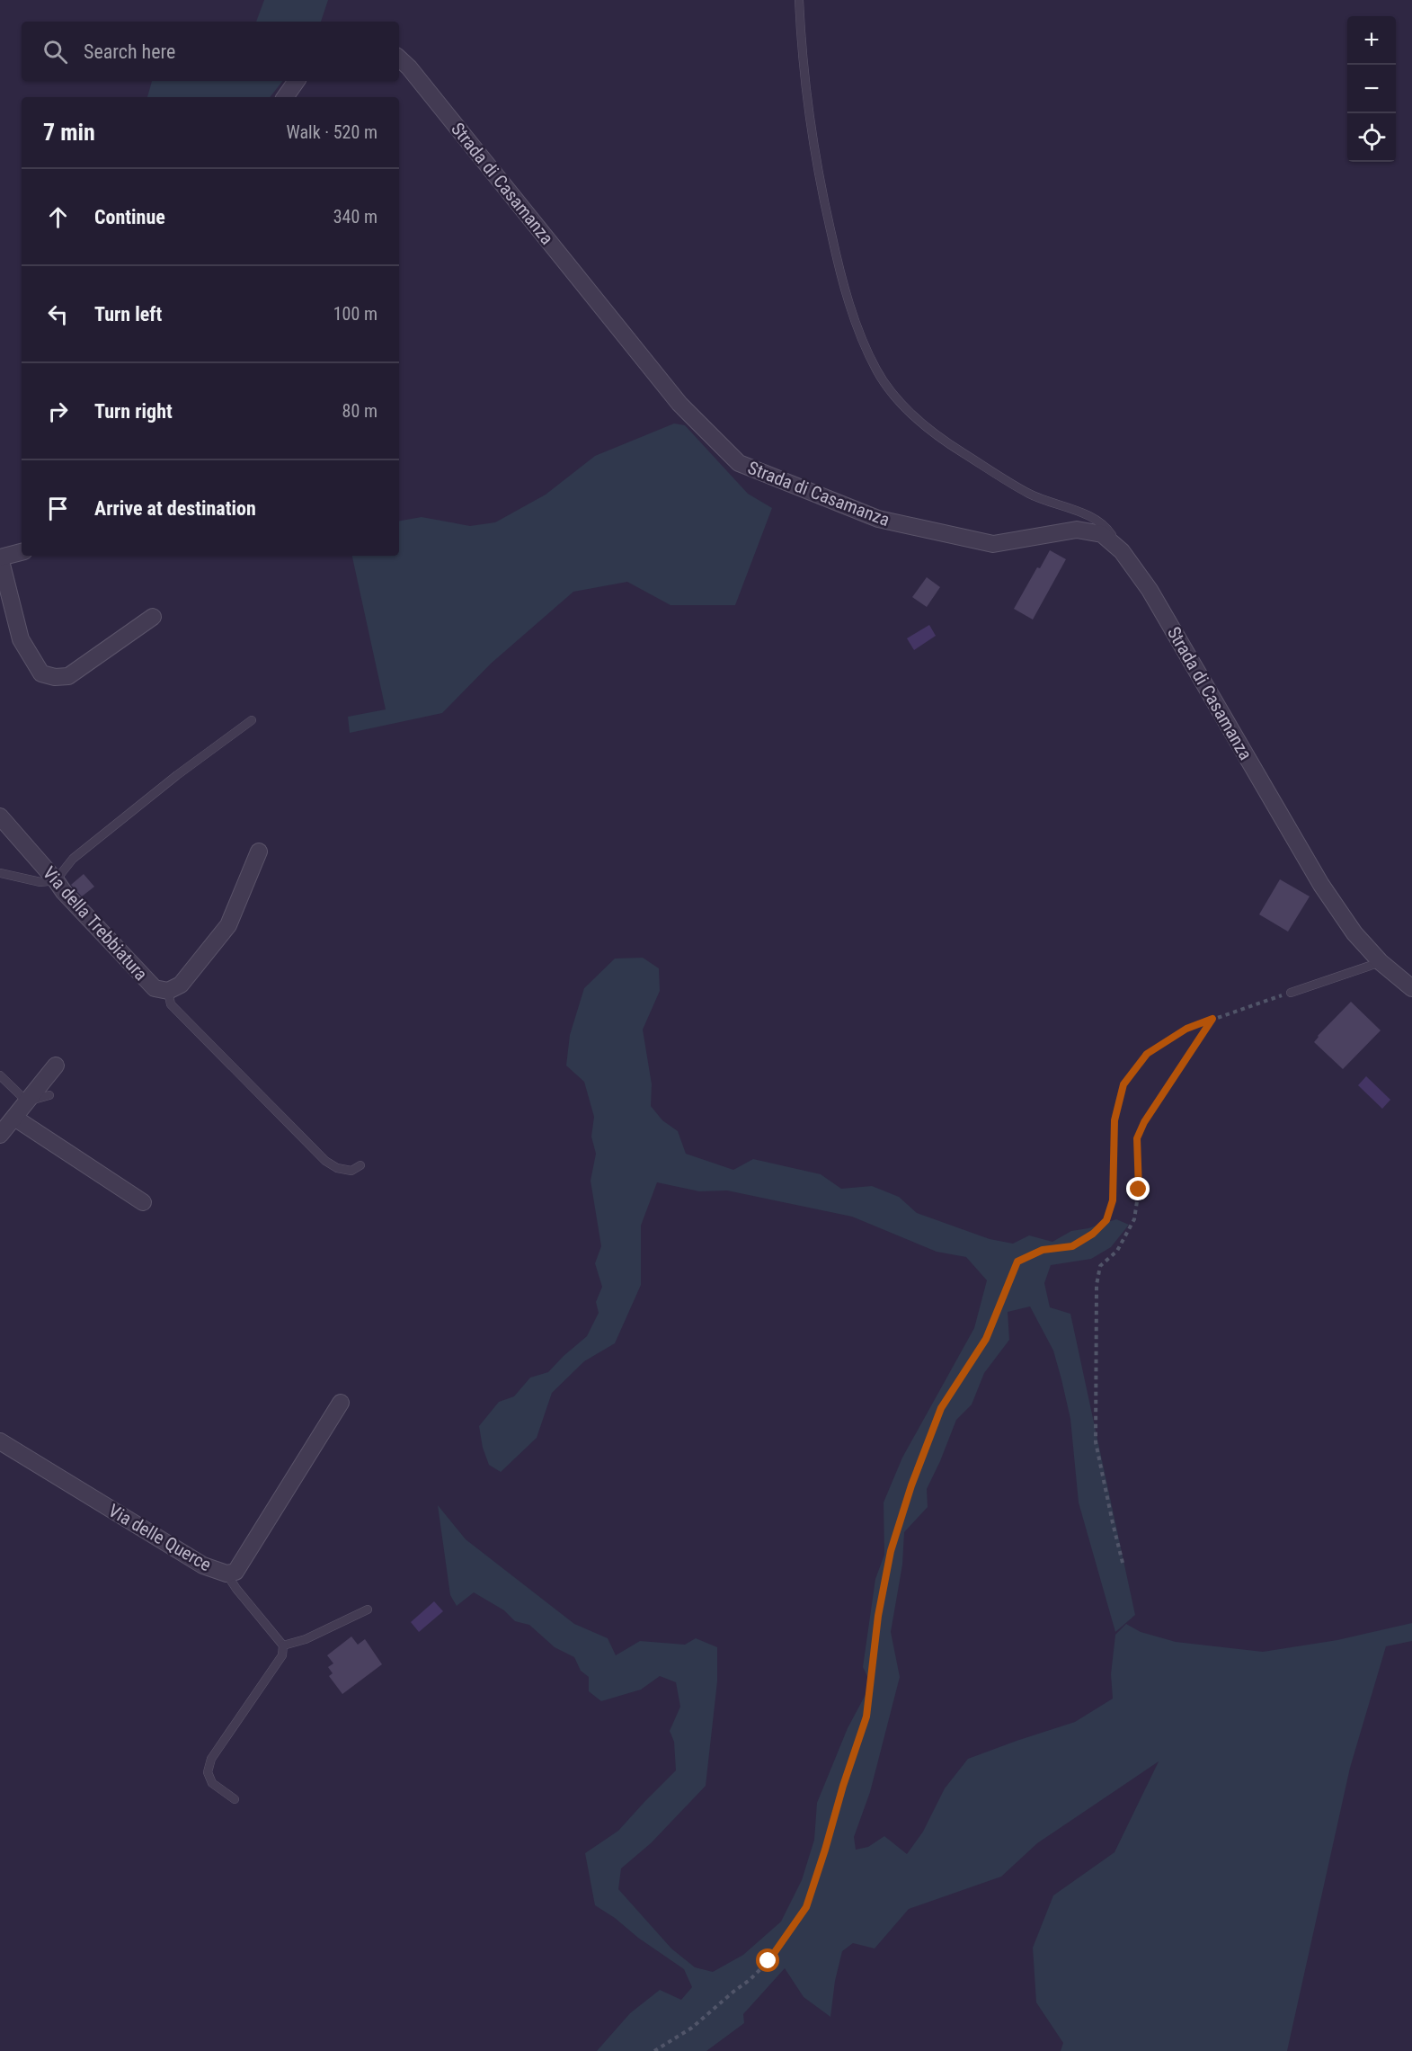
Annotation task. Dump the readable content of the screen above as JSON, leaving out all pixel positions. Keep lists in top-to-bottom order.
{
  "streets": {
    "street": ["Strada di Casamanza", "Via della Trebbiatura", "Via delle Querce"]
  },
  "page": {
    "map_buttons": ["+", "−"],
    "search": "Search here",
    "heading": ["7 min", "Walk · 520 m"],
    "list": [
      ["Continue", "340 m"],
      ["Turn left", "100 m"],
      ["Turn right", "80 m"],
      "Arrive at destination"
    ]
  }
}
